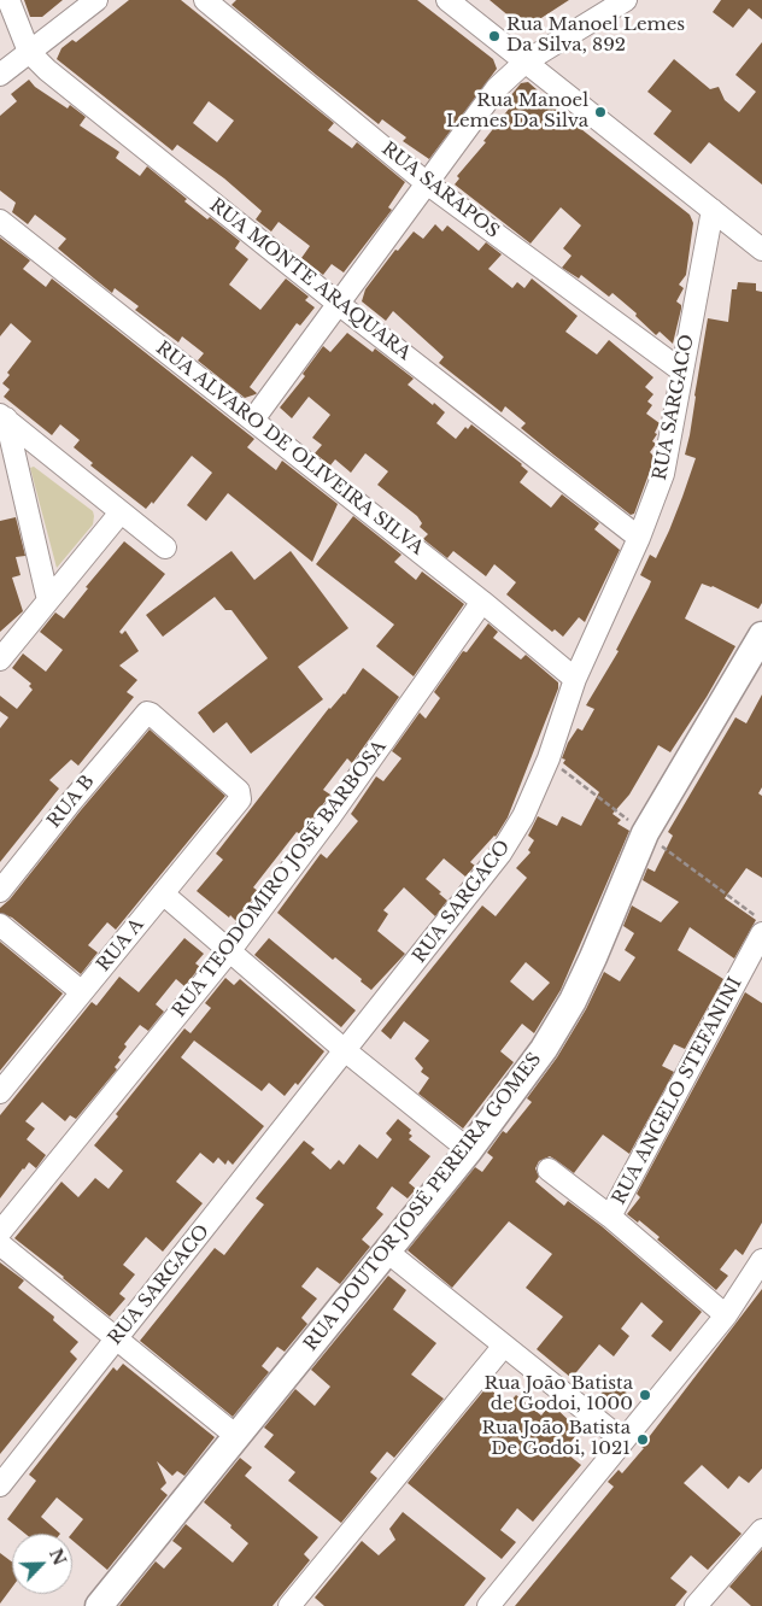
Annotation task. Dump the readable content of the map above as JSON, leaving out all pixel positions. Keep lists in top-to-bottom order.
{
  "streets": {
    "main road": ["RUA DOUTOR JOSÉ PEREIRA GOMES"],
    "street": [
      "RUA SARAPOS",
      "RUA MONTE ARAQUARA",
      "RUA SARGACO",
      "RUA ALVARO DE OLIVEIRA SILVA",
      "RUA B",
      "RUA TEODOMIRO JOSÉ BARBOSA",
      "RUA A",
      "RUA ANGELO STEFANINI"
    ]
  },
  "crossings": [
    ["RUA SARAPOS", "RUA SARGACO"],
    ["RUA MONTE ARAQUARA", "RUA SARGACO"],
    ["RUA SARGACO", "RUA ALVARO DE OLIVEIRA SILVA"],
    ["RUA ALVARO DE OLIVEIRA SILVA", "RUA TEODOMIRO JOSÉ BARBOSA"],
    ["RUA B", "RUA A"]
  ],
  "places": [
    "Rua Manoel Lemes Da Silva, 892",
    "Rua Manoel Lemes Da Silva",
    "Rua João Batista de Godoi, 1000",
    "Rua João Batista De Godoi, 1021"
  ],
  "north": "top right"
}
